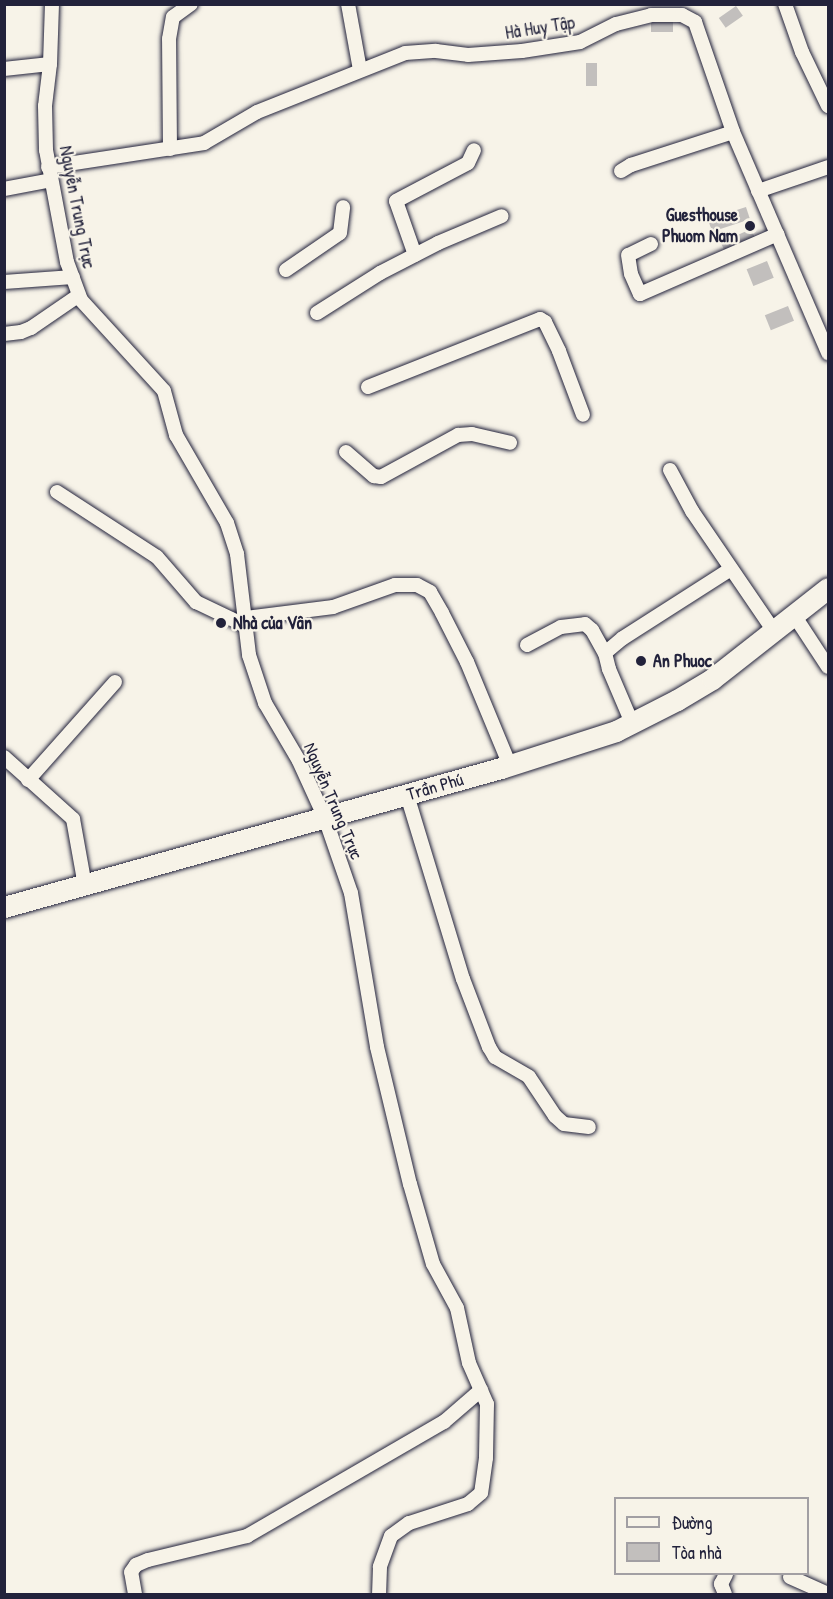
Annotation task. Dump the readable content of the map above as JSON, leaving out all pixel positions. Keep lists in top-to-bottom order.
{
  "streets": {
    "highway": ["Trần Phú"],
    "street": ["Hà Huy Tập", "Nguyễn Trung Trực"]
  },
  "crossings": [
    ["Hà Huy Tập", "Nguyễn Trung Trực"],
    ["Nguyễn Trung Trực", "Trần Phú"]
  ],
  "places": ["Guesthouse Phuom Nam", "Nhà của Vân", "An Phuoc"],
  "legend": ["Đường", "Tòa nhà"]
}
